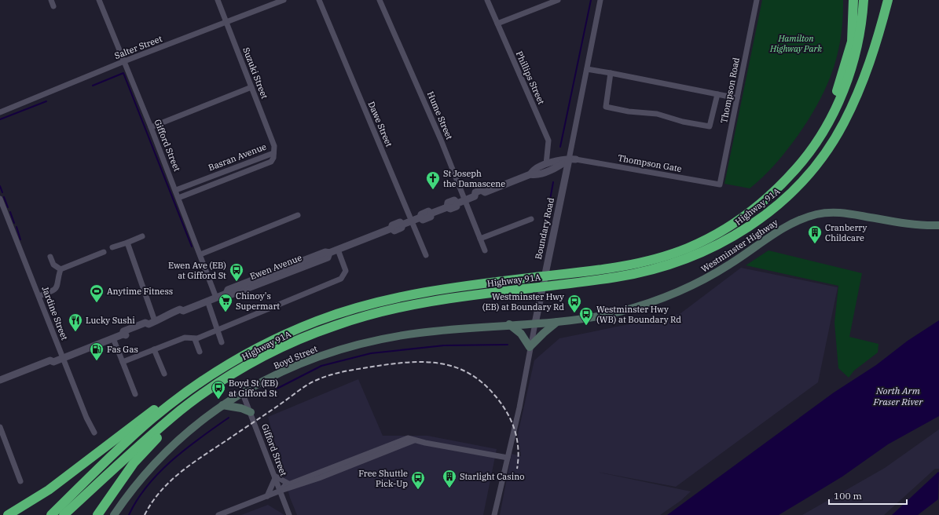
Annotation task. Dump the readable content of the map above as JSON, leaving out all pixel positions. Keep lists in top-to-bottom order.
{
  "streets": {
    "highway": ["Highway 91A"],
    "main road": ["Westminster Highway", "Boyd Street"],
    "street": [
      "Salter Street",
      "Suzuki Street",
      "Phillips Street",
      "Thompson Road",
      "Hume Street",
      "Dawe Street",
      "Gifford Street",
      "Basran Avenue",
      "Thompson Gate",
      "Boundary Road",
      "Ewen Avenue",
      "Jardine Street"
    ]
  },
  "crossings": [
    ["Salter Street", "Suzuki Street"],
    ["Salter Street", "Gifford Street"],
    ["Suzuki Street", "Basran Avenue"],
    ["Phillips Street", "Ewen Avenue"],
    ["Thompson Road", "Thompson Gate"],
    ["Hume Street", "Ewen Avenue"],
    ["Dawe Street", "Ewen Avenue"],
    ["Gifford Street", "Basran Avenue"],
    ["Gifford Street", "Ewen Avenue"],
    ["Gifford Street", "Boyd Street"],
    ["Thompson Gate", "Boundary Road"],
    ["Thompson Gate", "Ewen Avenue"],
    ["Boundary Road", "Westminster Highway"],
    ["Boundary Road", "Ewen Avenue"],
    ["Boundary Road", "Boyd Street"],
    ["Westminster Highway", "Boyd Street"],
    ["Ewen Avenue", "Jardine Street"]
  ],
  "water": ["North Arm Fraser River"],
  "parks": ["Hamilton Highway Park"],
  "places": {
    "church": ["St Joseph the Damascene"],
    "building": ["Cranberry Childcare", "Starlight Casino"],
    "bus stop": [
      "Ewen Ave (EB) at Gifford St",
      "Westminster Hwy (EB) at Boundary Rd",
      "Westminster Hwy (WB) at Boundary Rd",
      "Boyd St (EB) at Gifford St",
      "Free Shuttle Pick-Up"
    ],
    "sports": ["Anytime Fitness"],
    "supermarket": ["Chinoy's Supermart"],
    "restaurant": ["Lucky Sushi"],
    "fuel station": ["Fas Gas"]
  },
  "scale_bar": "100 m"
}
